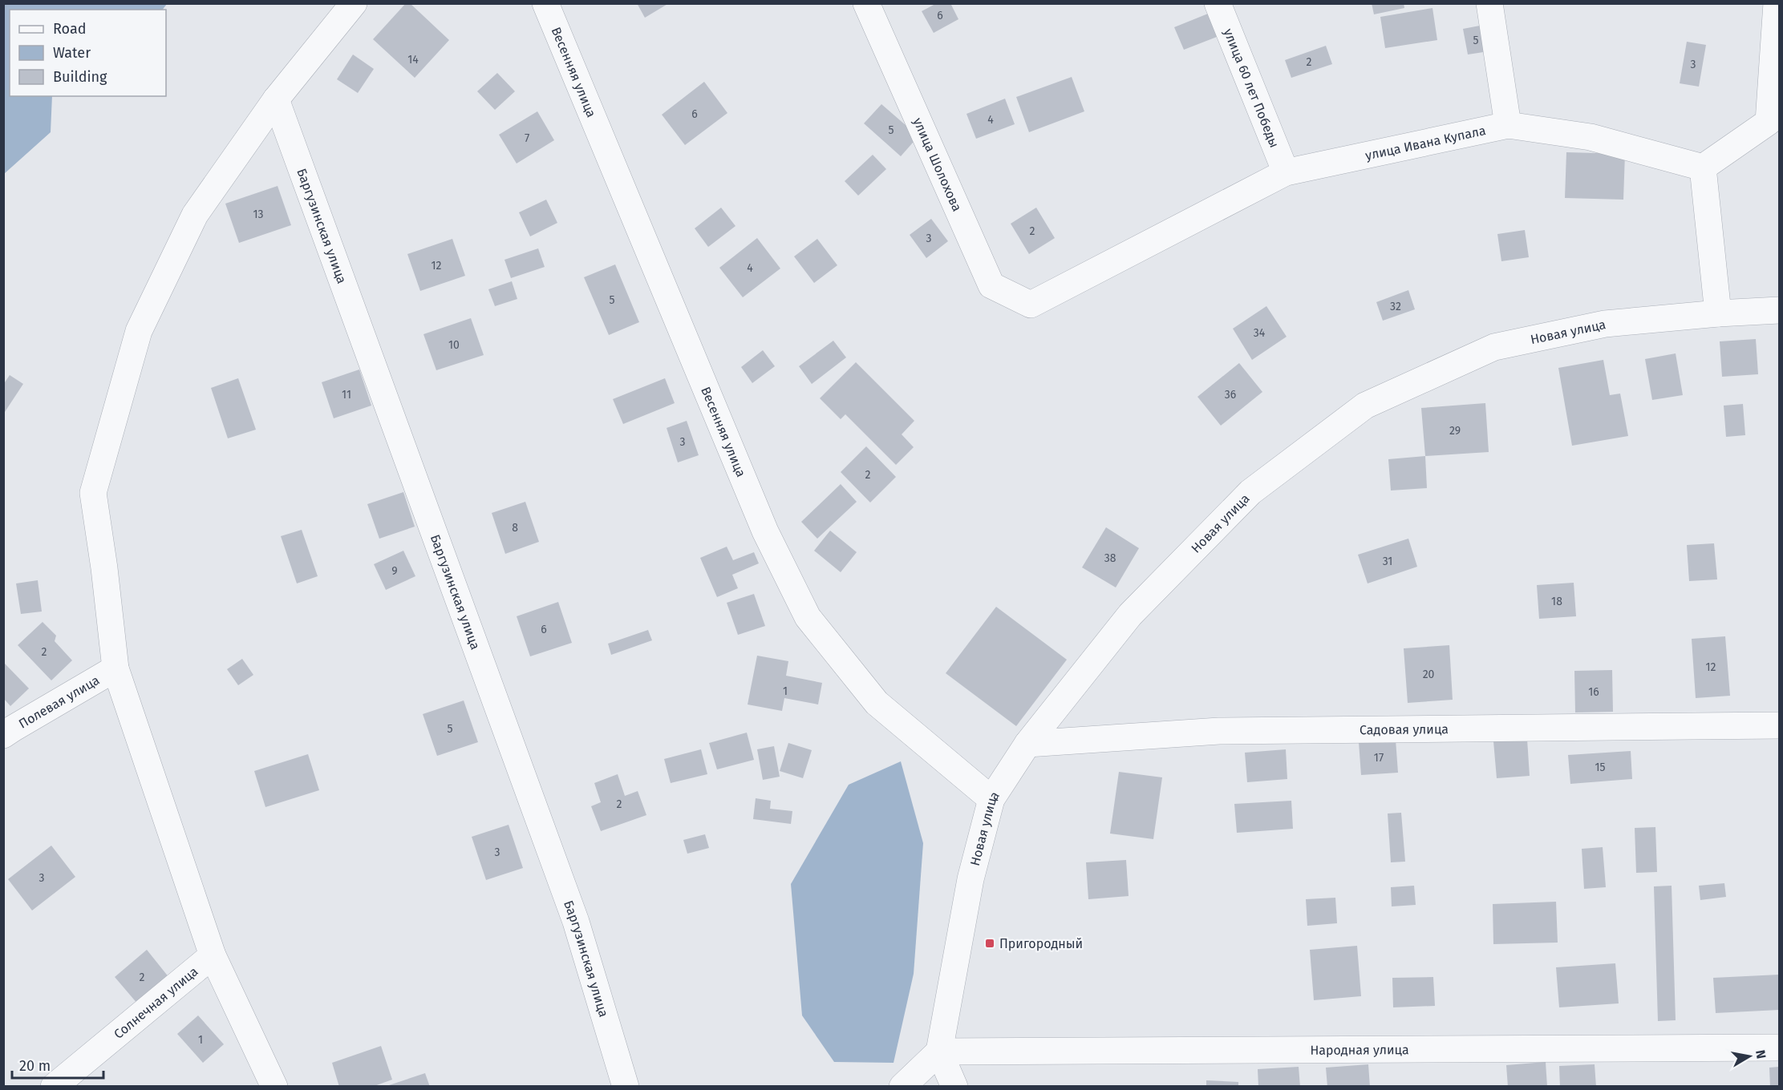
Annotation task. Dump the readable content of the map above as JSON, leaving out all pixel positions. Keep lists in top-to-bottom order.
{
  "streets": {
    "street": [
      "Весенняя улица",
      "улица 60 лет Победы",
      "улица Ивана Купала",
      "улица Шолохова",
      "Баргузинская улица",
      "Новая улица",
      "Полевая улица",
      "Садовая улица",
      "Солнечная улица",
      "Народная улица"
    ]
  },
  "crossings": [
    ["Весенняя улица", "Новая улица"],
    ["улица 60 лет Победы", "улица Ивана Купала"],
    ["улица Ивана Купала", "улица Шолохова"],
    ["Новая улица", "Садовая улица"],
    ["Новая улица", "Народная улица"]
  ],
  "places": {
    "transit": ["Пригородный"]
  },
  "house_numbers": [
    "6",
    "5",
    "14",
    "2",
    "3",
    "6",
    "4",
    "5",
    "7",
    "13",
    "2",
    "3",
    "12",
    "4",
    "5",
    "32",
    "34",
    "10",
    "11",
    "36",
    "29",
    "3",
    "2",
    "8",
    "38",
    "31",
    "9",
    "18",
    "6",
    "2",
    "12",
    "20",
    "1",
    "16",
    "5",
    "17",
    "15",
    "2",
    "3",
    "3",
    "2",
    "1"
  ],
  "legend": ["Road", "Water", "Building"],
  "scale_bar": "20 m",
  "north": "right"
}
